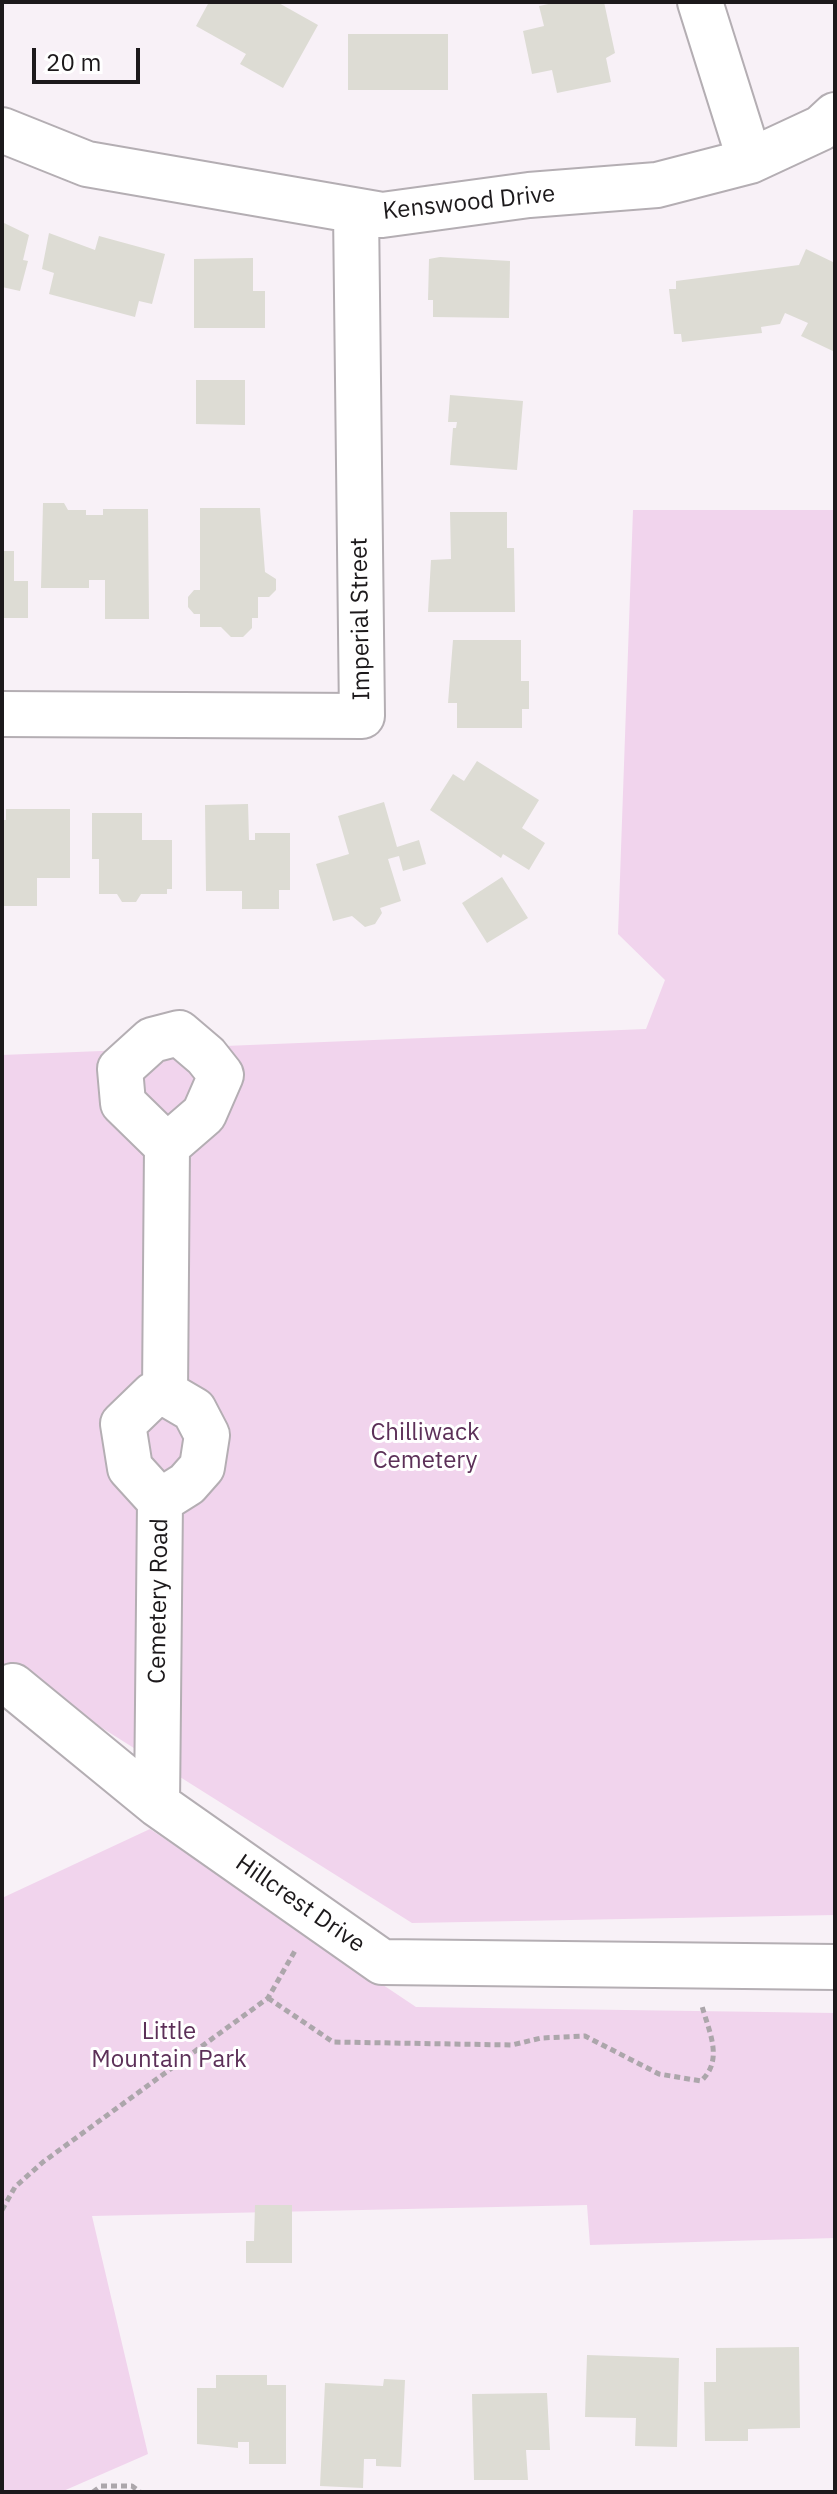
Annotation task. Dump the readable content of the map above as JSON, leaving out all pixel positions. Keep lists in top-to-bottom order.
{
  "streets": {
    "street": [
      "Kenswood Drive",
      "Imperial Street",
      "Cemetery Road",
      "Hillcrest Drive"
    ]
  },
  "crossings": [
    ["Kenswood Drive", "Imperial Street"],
    ["Cemetery Road", "Hillcrest Drive"]
  ],
  "parks": ["Chilliwack Cemetery", "Little Mountain Park"],
  "scale_bar": "20 m"
}
